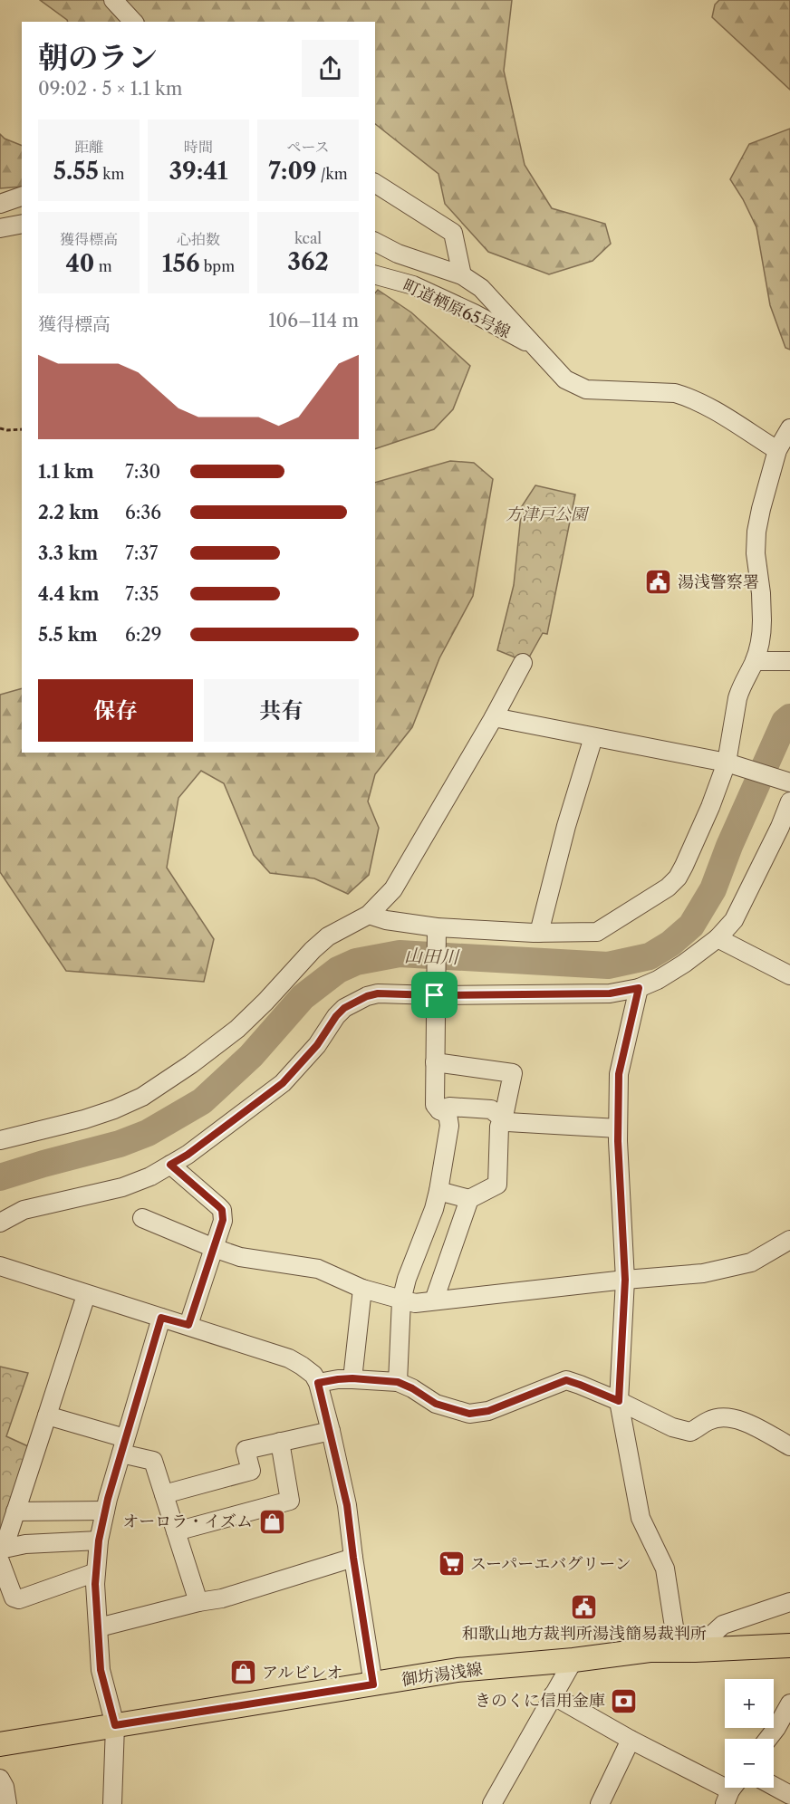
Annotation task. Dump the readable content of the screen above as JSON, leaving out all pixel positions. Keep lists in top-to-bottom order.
{
  "streets": {
    "main road": ["御坊湯浅線"],
    "street": ["町道栖原65号線"]
  },
  "water": ["山田川"],
  "parks": ["方津戸公園"],
  "places": {
    "public building": ["湯浅警察署", "和歌山地方裁判所湯浅簡易裁判所"],
    "shop": ["オーロラ・イズム", "アルビレオ"],
    "supermarket": ["スーパーエバグリーン"],
    "bank": ["きのくに信用金庫"]
  },
  "page": {
    "heading": ["朝のラン", "09:02 · 5 × 1.1 km"],
    "stats": [
      ["距離", "5.55 km"],
      ["時間", "39:41"],
      ["ペース", "7:09 /km"],
      ["獲得標高", "40 m"],
      ["心拍数", "156 bpm"],
      ["kcal", "362"]
    ],
    "chart": ["獲得標高", "106–114 m"],
    "list": [
      {
        "name": "1.1 km",
        "note": "7:30"
      },
      {
        "name": "2.2 km",
        "note": "6:36"
      },
      {
        "name": "3.3 km",
        "note": "7:37"
      },
      {
        "name": "4.4 km",
        "note": "7:35"
      },
      {
        "name": "5.5 km",
        "note": "6:29"
      }
    ],
    "buttons": ["保存", "共有"],
    "map_buttons": ["+", "−"]
  }
}
